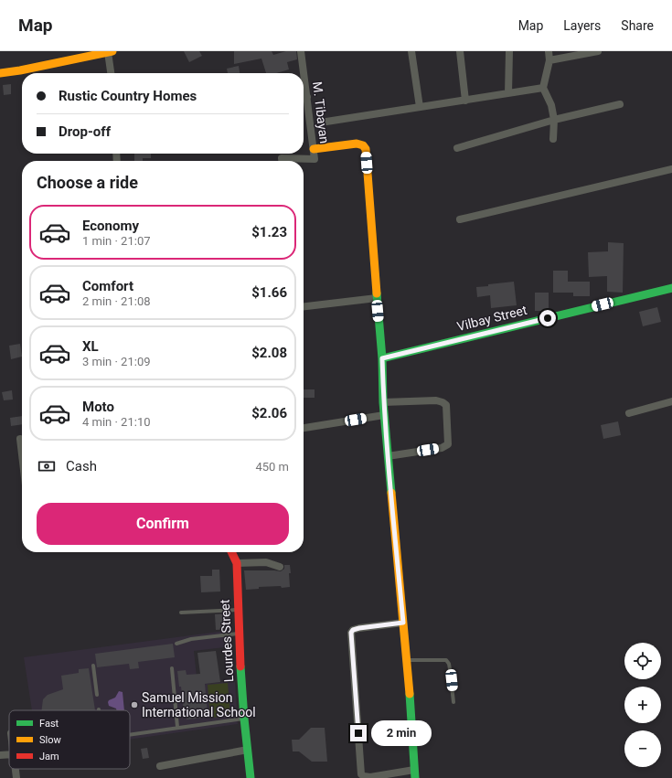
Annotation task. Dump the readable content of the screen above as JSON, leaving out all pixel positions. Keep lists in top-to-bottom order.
{
  "streets": {
    "street": ["M. Tibayan", "Vilbay Street", "Lourdes Street"]
  },
  "places": ["Samuel Mission International School"],
  "legend": ["Fast", "Slow", "Jam"],
  "page": {
    "header": "Map",
    "nav": ["Map", "Layers", "Share"],
    "banner": ["Rustic Country Homes", "Drop-off"],
    "heading": "Choose a ride",
    "list": [
      {
        "name": "Economy",
        "note": "1 min · 21:07",
        "value": "$1.23"
      },
      {
        "name": "Comfort",
        "note": "2 min · 21:08",
        "value": "$1.66"
      },
      {
        "name": "XL",
        "note": "3 min · 21:09",
        "value": "$2.08"
      },
      {
        "name": "Moto",
        "note": "4 min · 21:10",
        "value": "$2.06"
      }
    ],
    "pay": ["Cash", "450 m"],
    "buttons": "Confirm",
    "map_buttons": ["+", "−"],
    "bubble": "2 min"
  }
}
